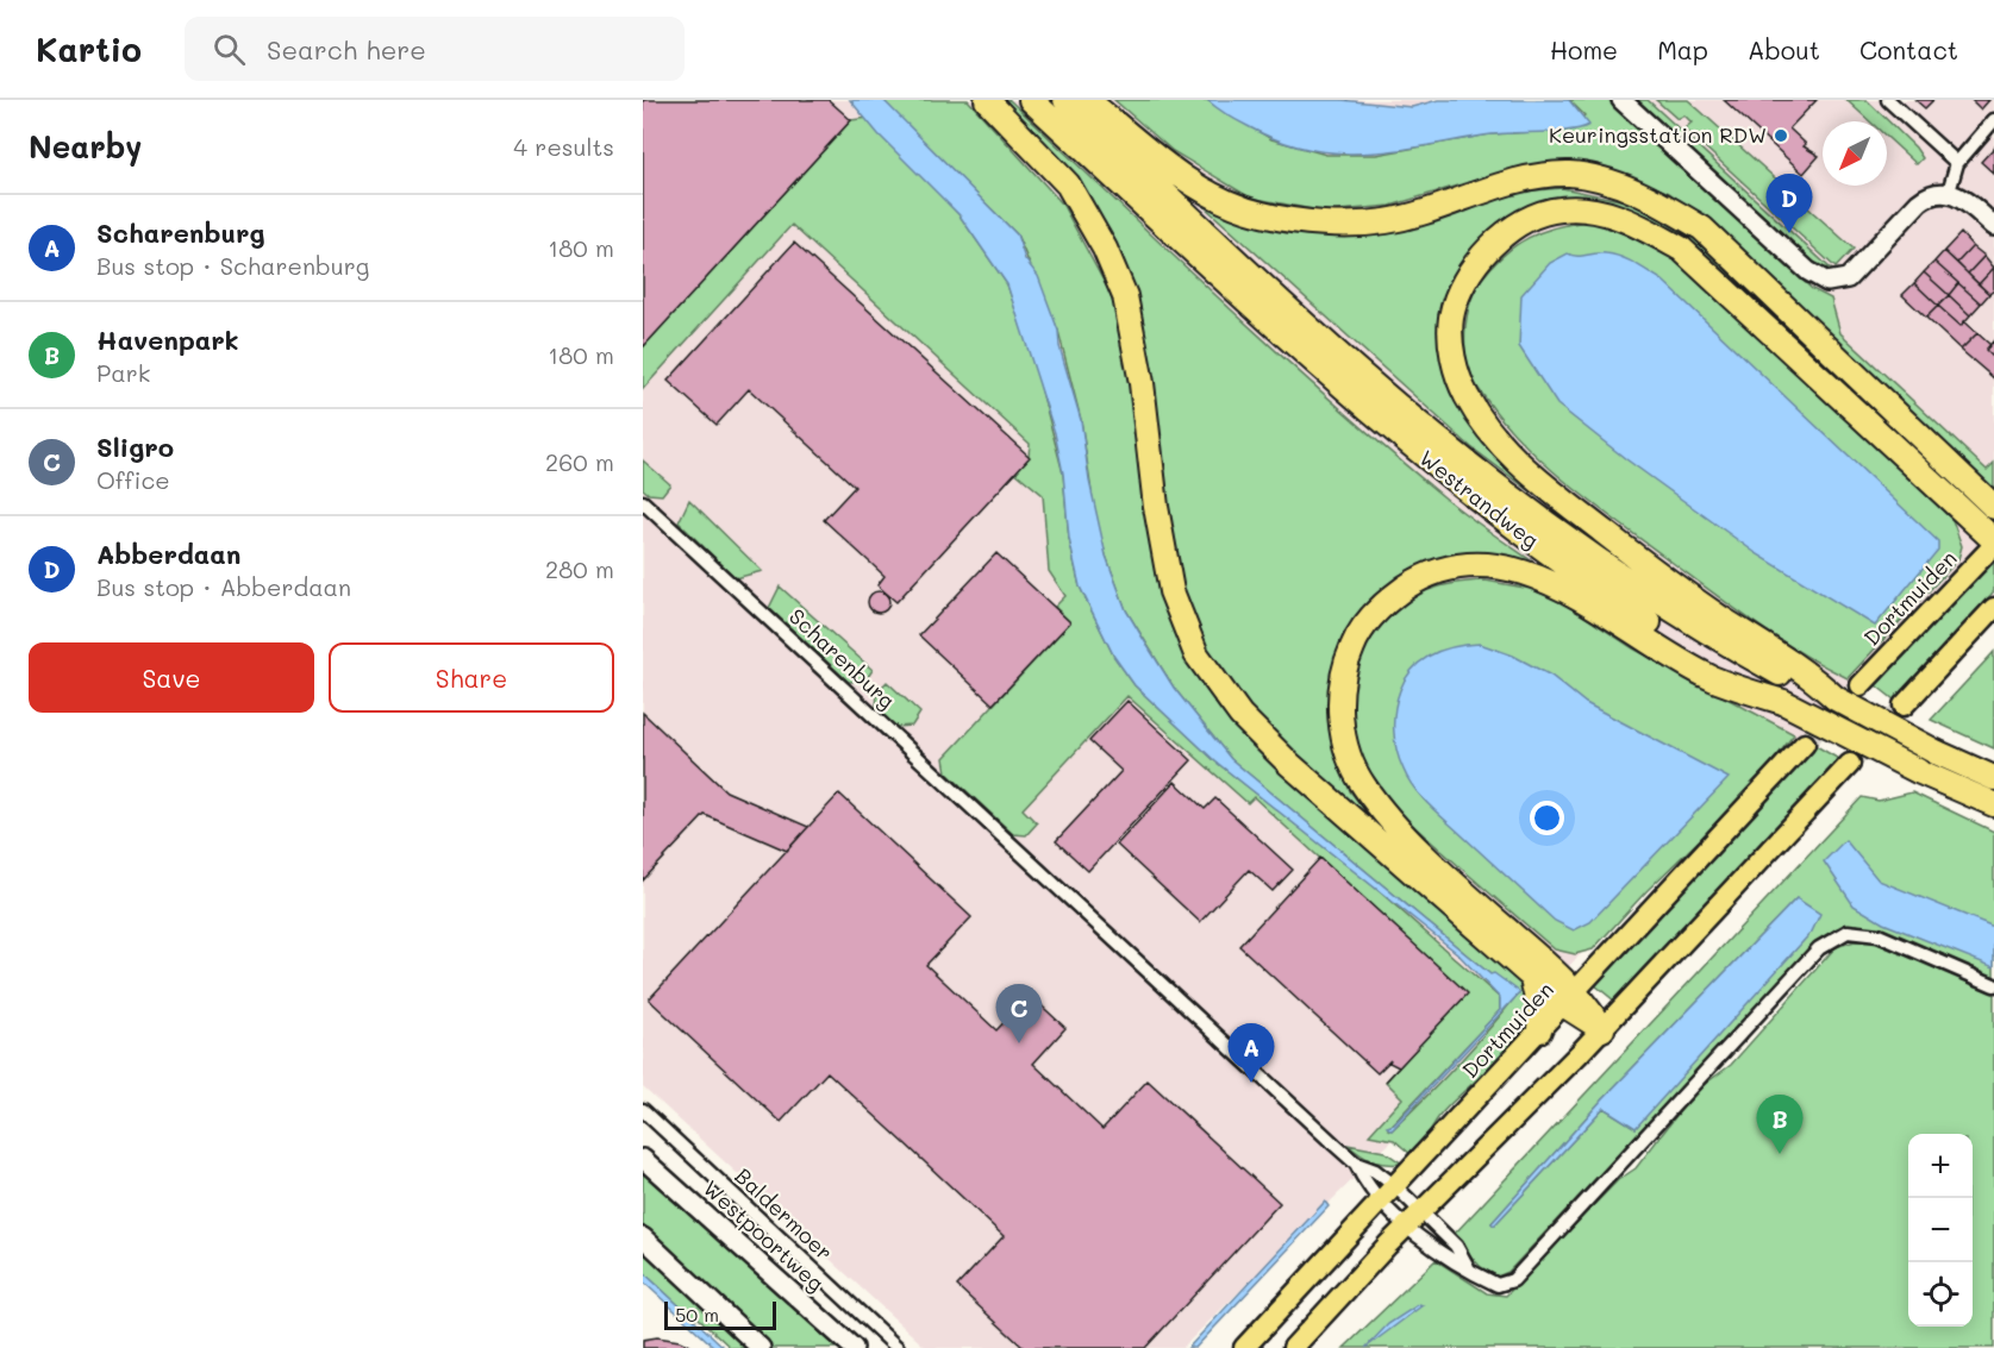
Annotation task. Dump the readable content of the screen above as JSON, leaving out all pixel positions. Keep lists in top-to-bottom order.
{
  "streets": {
    "highway": ["Westrandweg"],
    "main road": ["Dortmuiden", "Westpoortweg"],
    "street": ["Scharenburg", "Baldermoer"]
  },
  "crossings": [
    ["Dortmuiden", "Scharenburg"]
  ],
  "places": ["Keuringsstation RDW"],
  "scale_bar": "50 m",
  "north": "bottom left",
  "page": {
    "header": "Kartio",
    "search": "Search here",
    "nav": [
      "Home",
      "Map",
      "About",
      "Contact"
    ],
    "heading": ["Nearby", "4 results"],
    "pins": [
      "D",
      "C",
      "A",
      "B"
    ],
    "list": [
      {
        "mark": "A",
        "name": "Scharenburg",
        "note": "Bus stop · Scharenburg",
        "value": "180 m"
      },
      {
        "mark": "B",
        "name": "Havenpark",
        "note": "Park",
        "value": "180 m"
      },
      {
        "mark": "C",
        "name": "Sligro",
        "note": "Office",
        "value": "260 m"
      },
      {
        "mark": "D",
        "name": "Abberdaan",
        "note": "Bus stop · Abberdaan",
        "value": "280 m"
      }
    ],
    "buttons": ["Save", "Share"],
    "map_buttons": ["+", "−"],
    "scale": "50 m"
  }
}
